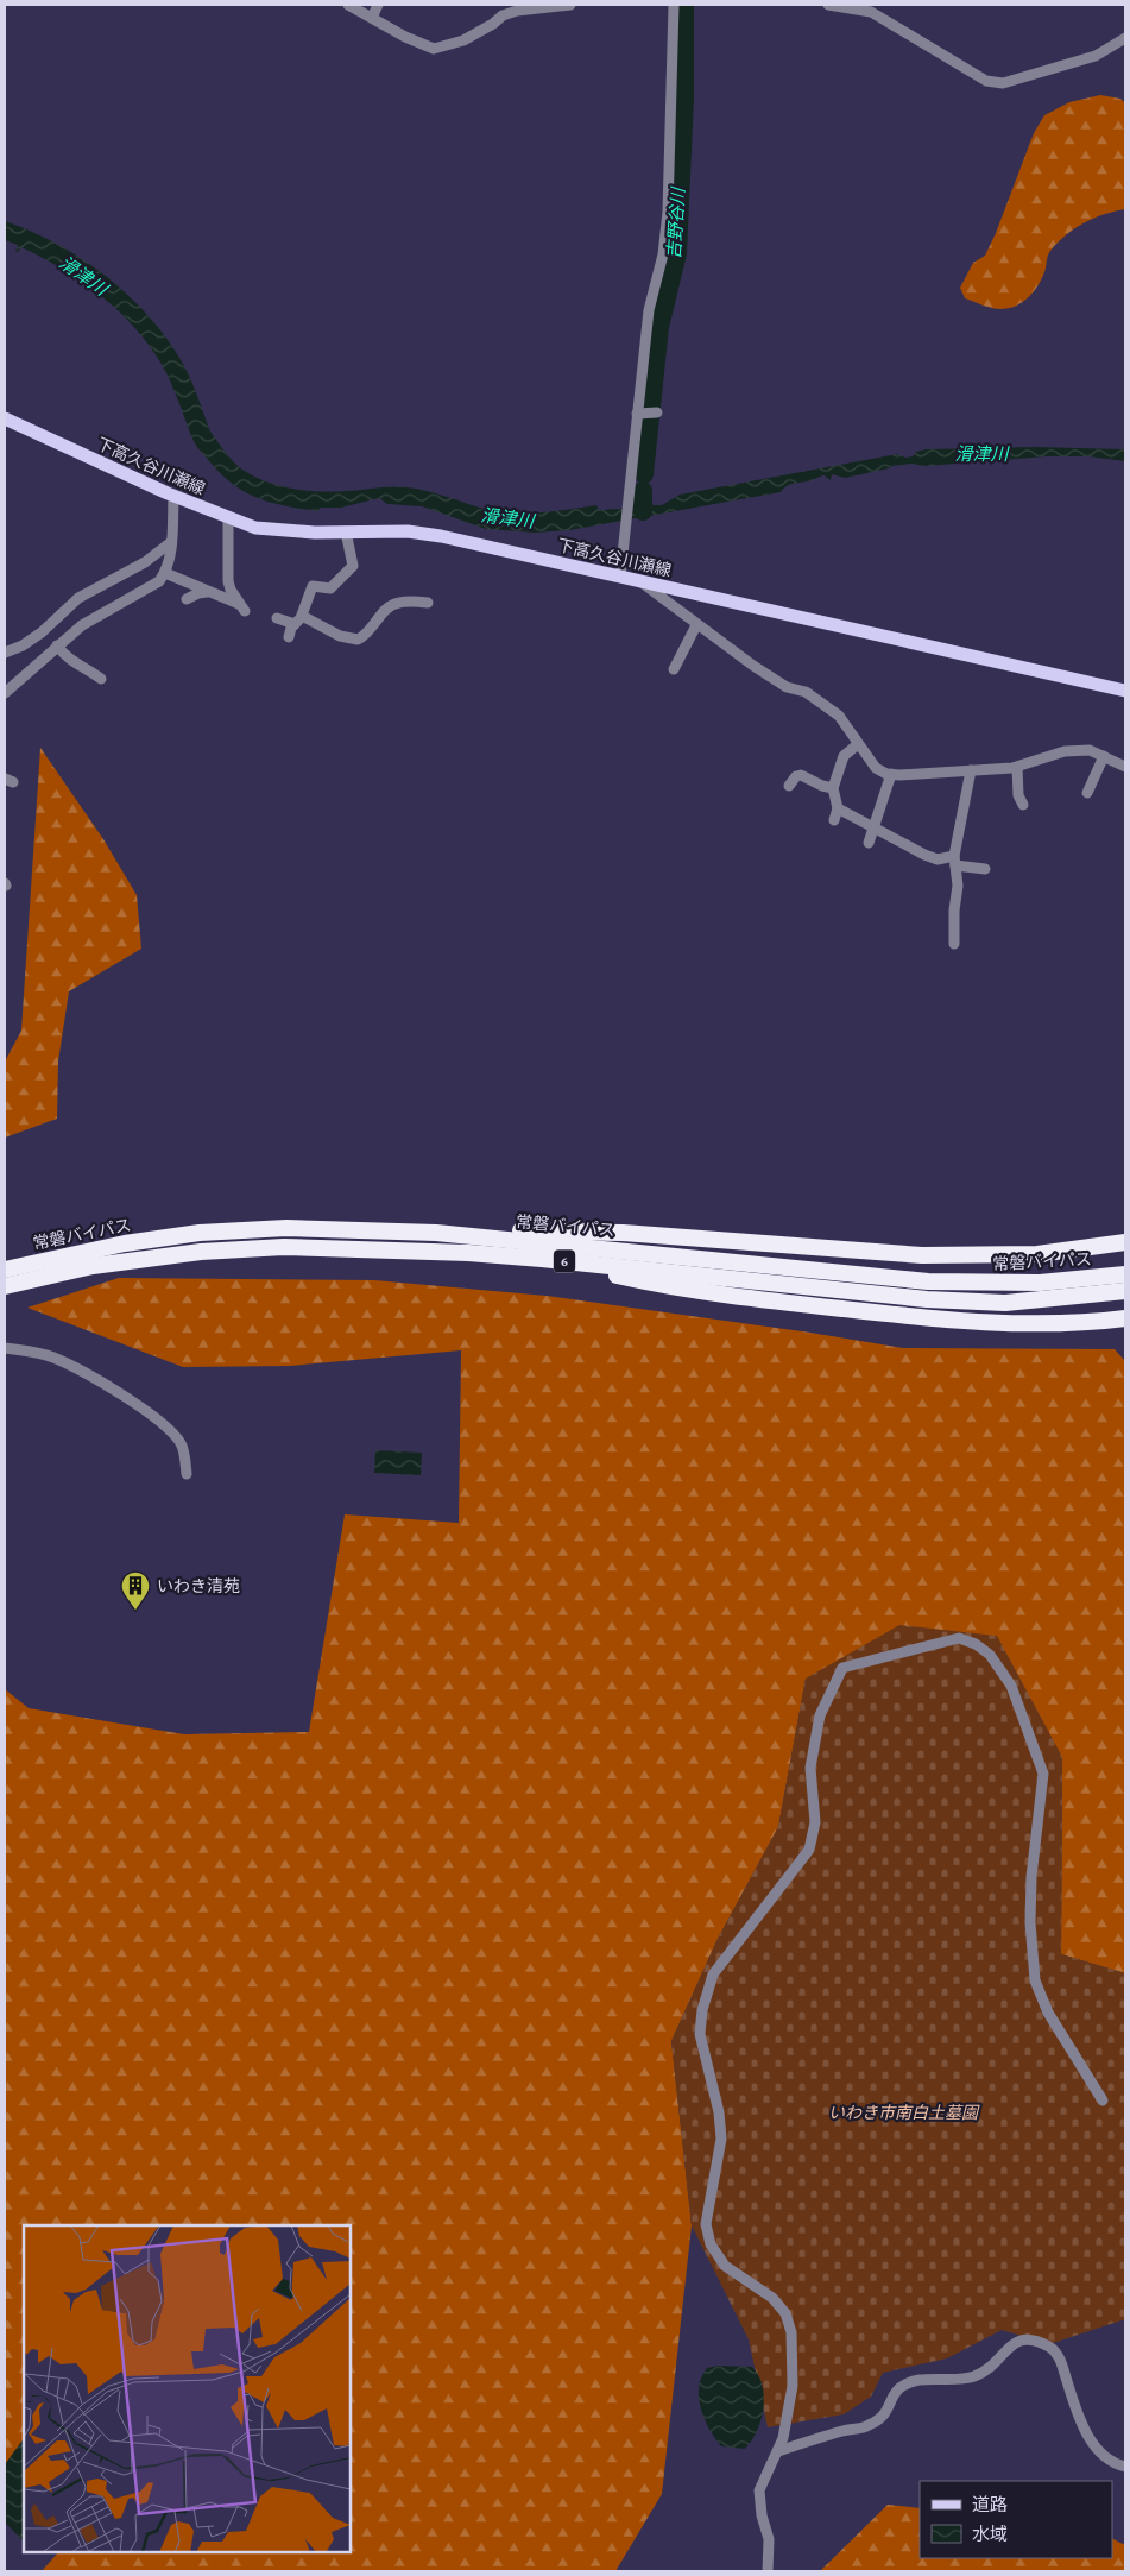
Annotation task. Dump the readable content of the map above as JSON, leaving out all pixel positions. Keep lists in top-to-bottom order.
{
  "streets": {
    "highway": ["常磐バイパス", "6"],
    "main road": ["下高久谷川瀬線"]
  },
  "water": ["吉野谷川", "滑津川"],
  "parks": ["いわき市南白土墓園"],
  "places": {
    "building": ["いわき清苑"]
  },
  "legend": ["道路", "水域"]
}
